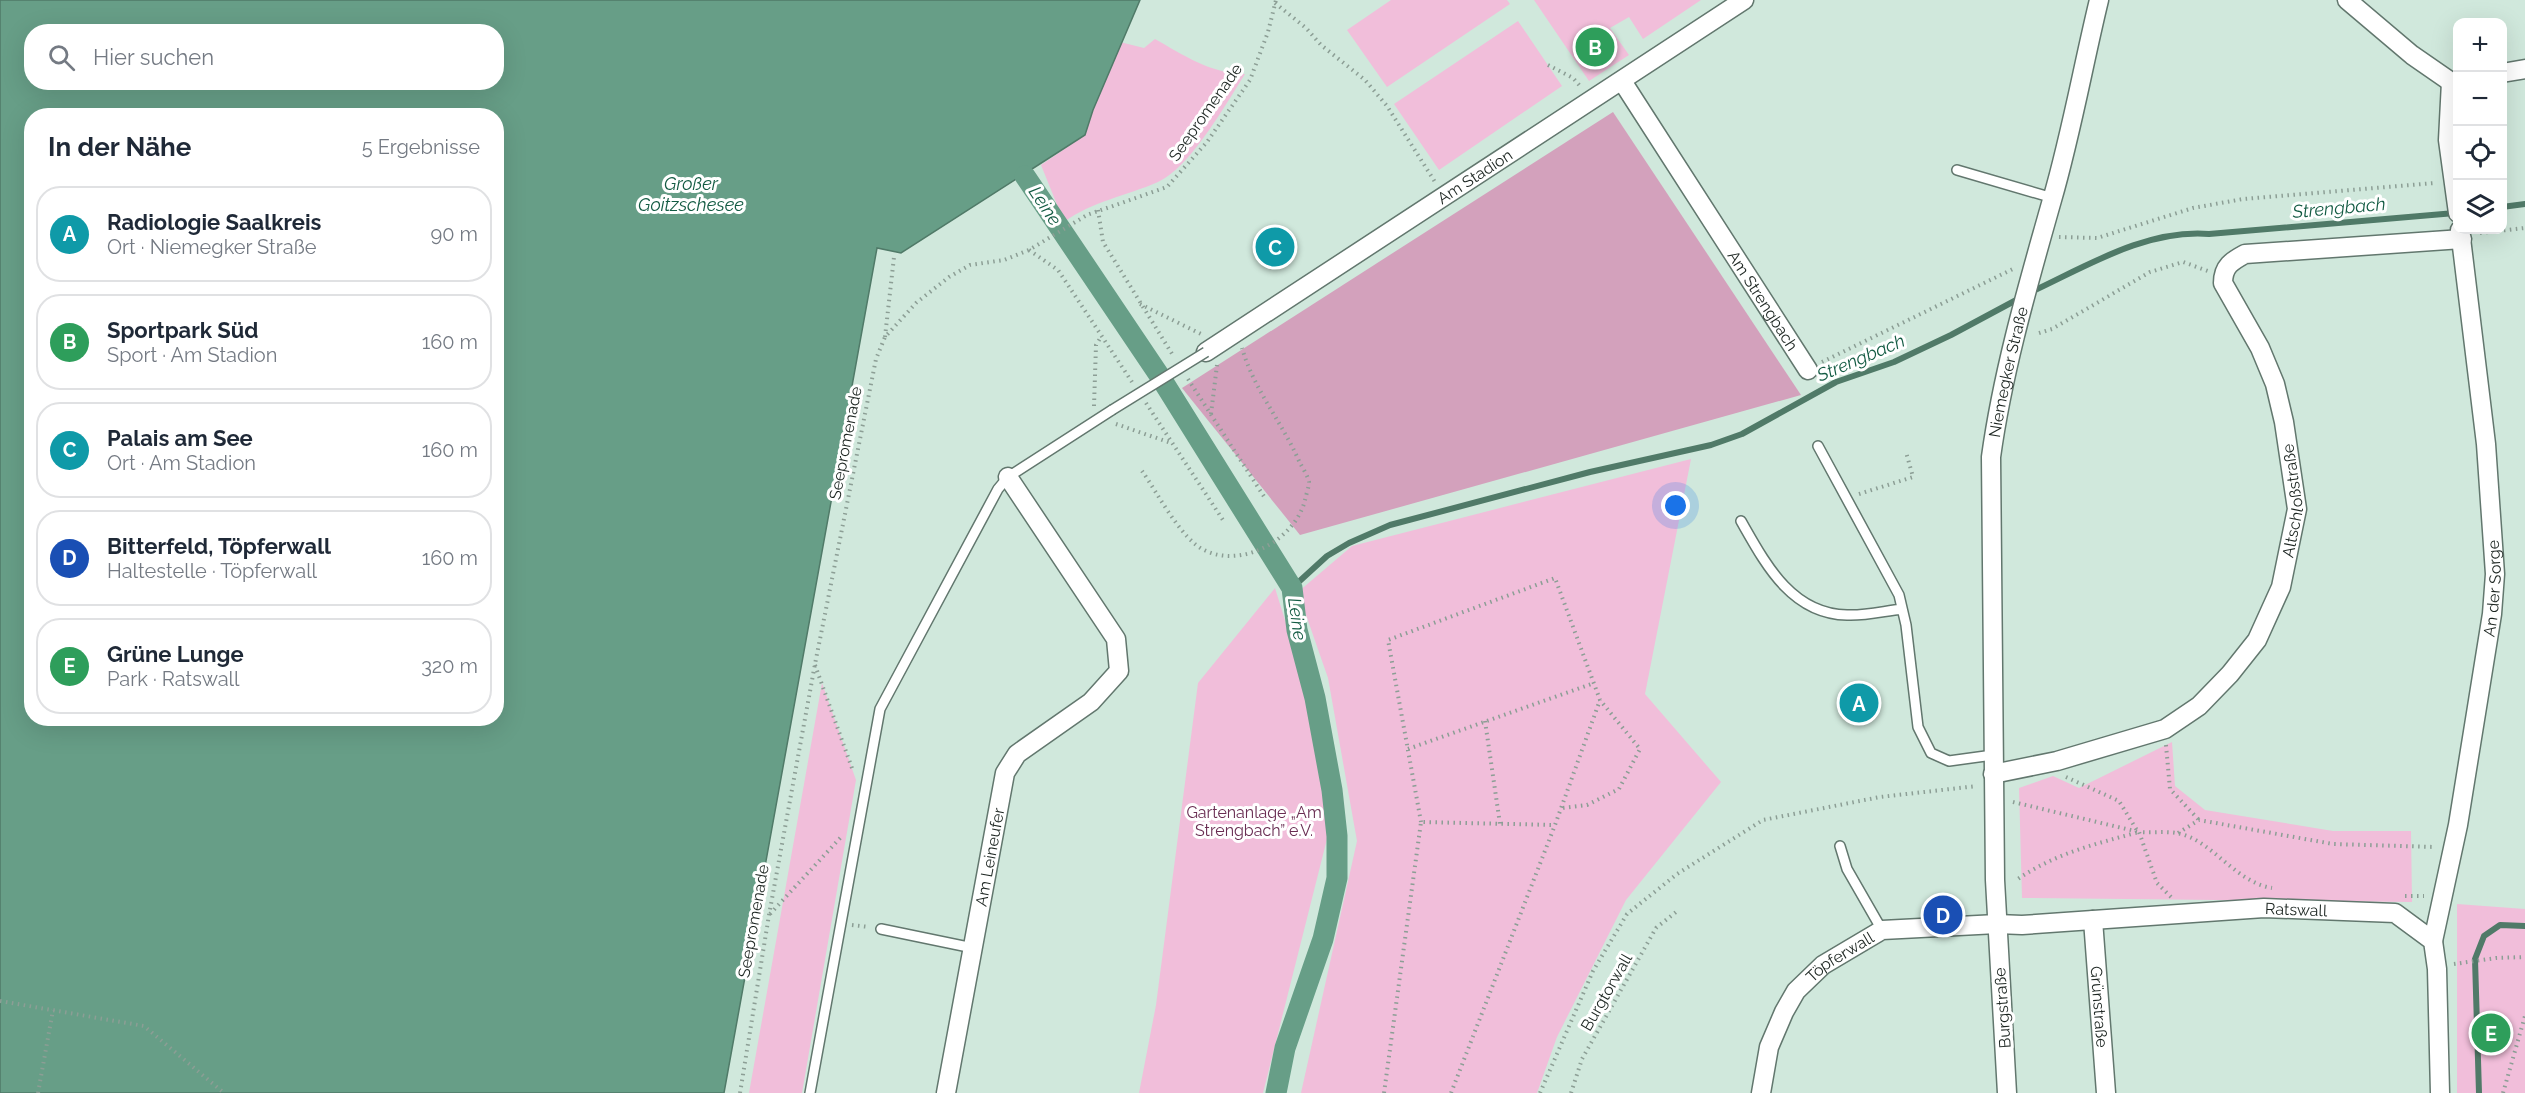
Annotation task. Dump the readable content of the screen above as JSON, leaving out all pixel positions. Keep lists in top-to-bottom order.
{
  "streets": {
    "street": [
      "Am Stadion",
      "Am Strengbach",
      "Niemegker Straße",
      "Altschloßstraße",
      "An der Sorge",
      "Am Leineufer",
      "Ratswall",
      "Töpferwall",
      "Grünstraße",
      "Burgstraße"
    ],
    "path": ["Seepromenade", "Burgtorwall"]
  },
  "crossings": [
    ["Am Stadion", "Am Strengbach"],
    ["Niemegker Straße", "Altschloßstraße"],
    ["Niemegker Straße", "Ratswall"],
    ["Niemegker Straße", "Töpferwall"],
    ["Niemegker Straße", "Burgstraße"],
    ["An der Sorge", "Ratswall"],
    ["Ratswall", "Töpferwall"],
    ["Ratswall", "Grünstraße"],
    ["Ratswall", "Burgstraße"],
    ["Töpferwall", "Burgstraße"]
  ],
  "water": ["Großer Goitzschesee", "Leine", "Strengbach"],
  "parks": ["Gartenanlage „Am Strengbach” e.V."],
  "page": {
    "map_buttons": ["+", "−"],
    "search": "Hier suchen",
    "pins": [
      "B",
      "C",
      "A",
      "D",
      "E"
    ],
    "heading": ["In der Nähe", "5 Ergebnisse"],
    "list": [
      {
        "mark": "A",
        "name": "Radiologie Saalkreis",
        "note": "Ort · Niemegker Straße",
        "value": "90 m"
      },
      {
        "mark": "B",
        "name": "Sportpark Süd",
        "note": "Sport · Am Stadion",
        "value": "160 m"
      },
      {
        "mark": "C",
        "name": "Palais am See",
        "note": "Ort · Am Stadion",
        "value": "160 m"
      },
      {
        "mark": "D",
        "name": "Bitterfeld, Töpferwall",
        "note": "Haltestelle · Töpferwall",
        "value": "160 m"
      },
      {
        "mark": "E",
        "name": "Grüne Lunge",
        "note": "Park · Ratswall",
        "value": "320 m"
      }
    ]
  }
}
